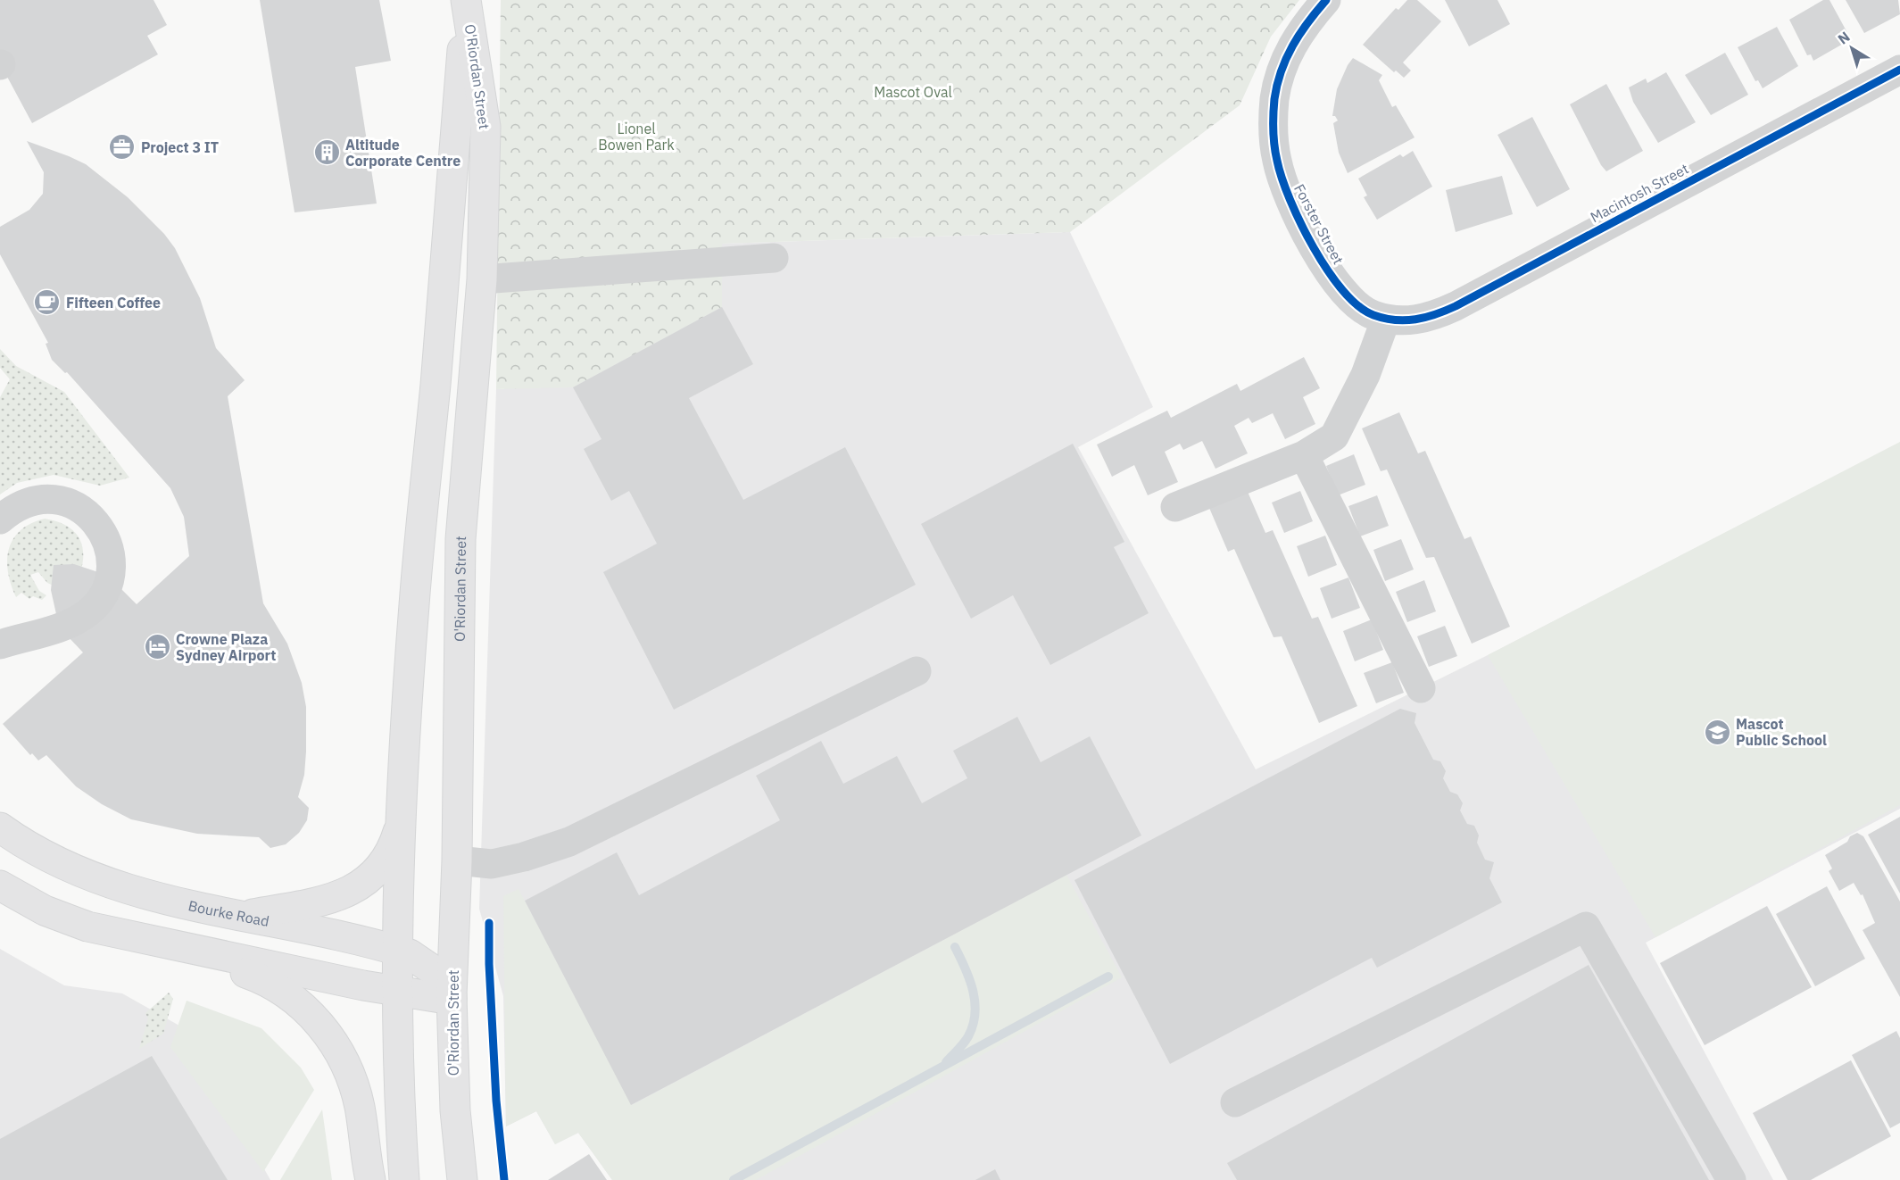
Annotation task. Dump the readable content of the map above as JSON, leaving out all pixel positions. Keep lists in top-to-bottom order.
{
  "streets": {
    "main road": ["O'Riordan Street", "Bourke Road"],
    "street": ["Macintosh Street", "Forster Street"]
  },
  "crossings": [
    ["O'Riordan Street", "Bourke Road"],
    ["Macintosh Street", "Forster Street"]
  ],
  "parks": ["Mascot Oval", "Lionel Bowen Park"],
  "places": {
    "office": ["Project 3 IT"],
    "building": ["Altitude Corporate Centre"],
    "cafe": ["Fifteen Coffee"],
    "hotel": ["Crowne Plaza Sydney Airport"],
    "school or university": ["Mascot Public School"]
  },
  "north": "top left"
}
